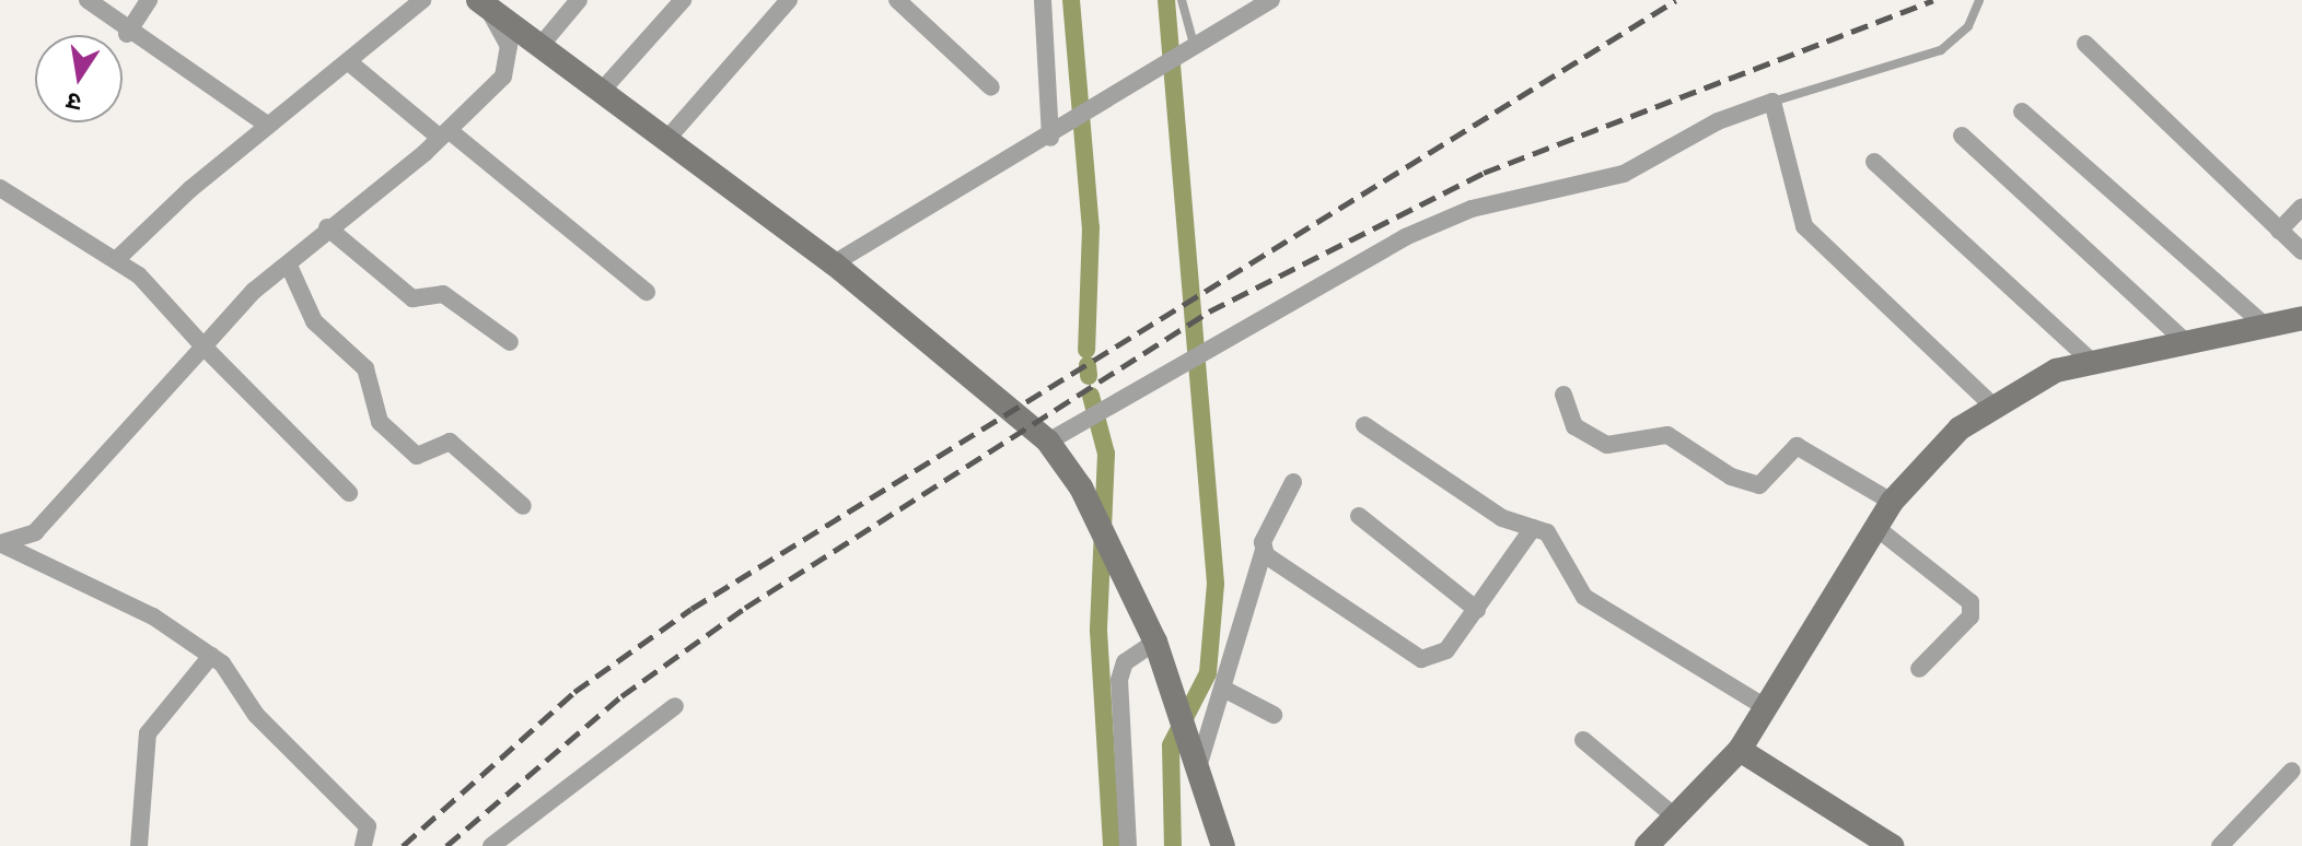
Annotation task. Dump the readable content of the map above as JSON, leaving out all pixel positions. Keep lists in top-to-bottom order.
{
  "north": "bottom"
}
